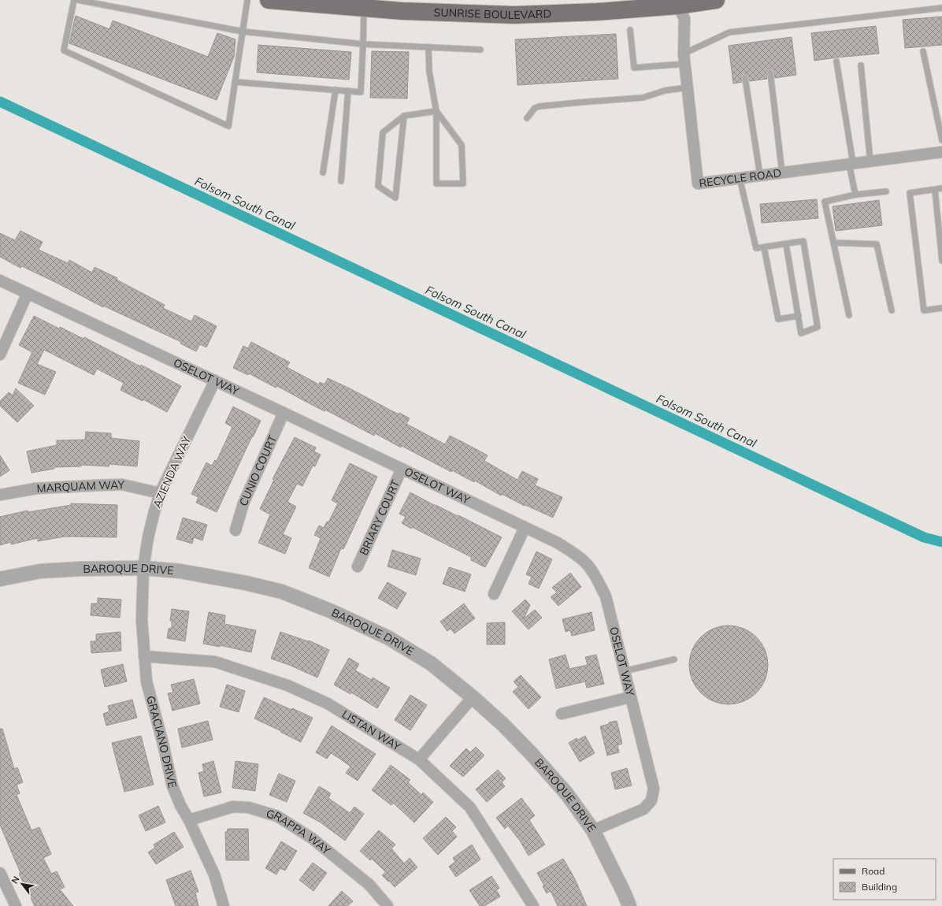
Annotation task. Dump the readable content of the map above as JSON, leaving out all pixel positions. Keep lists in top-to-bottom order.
{
  "streets": {
    "main road": ["SUNRISE BOULEVARD"],
    "street": [
      "RECYCLE ROAD",
      "OSELOT WAY",
      "CUNIO COURT",
      "AZIENDA WAY",
      "MARQUAM WAY",
      "BRIARY COURT",
      "BAROQUE DRIVE",
      "LISTAN WAY",
      "GRACIANO DRIVE",
      "GRAPPA WAY"
    ]
  },
  "crossings": [
    ["SUNRISE BOULEVARD", "RECYCLE ROAD"],
    ["OSELOT WAY", "CUNIO COURT"],
    ["OSELOT WAY", "AZIENDA WAY"],
    ["OSELOT WAY", "BRIARY COURT"],
    ["OSELOT WAY", "BAROQUE DRIVE"],
    ["AZIENDA WAY", "MARQUAM WAY"],
    ["AZIENDA WAY", "BAROQUE DRIVE"],
    ["AZIENDA WAY", "GRACIANO DRIVE"],
    ["BAROQUE DRIVE", "GRACIANO DRIVE"],
    ["LISTAN WAY", "GRACIANO DRIVE"],
    ["GRACIANO DRIVE", "GRAPPA WAY"]
  ],
  "water": ["Folsom South Canal"],
  "legend": ["Road", "Building"],
  "north": "top left"
}
